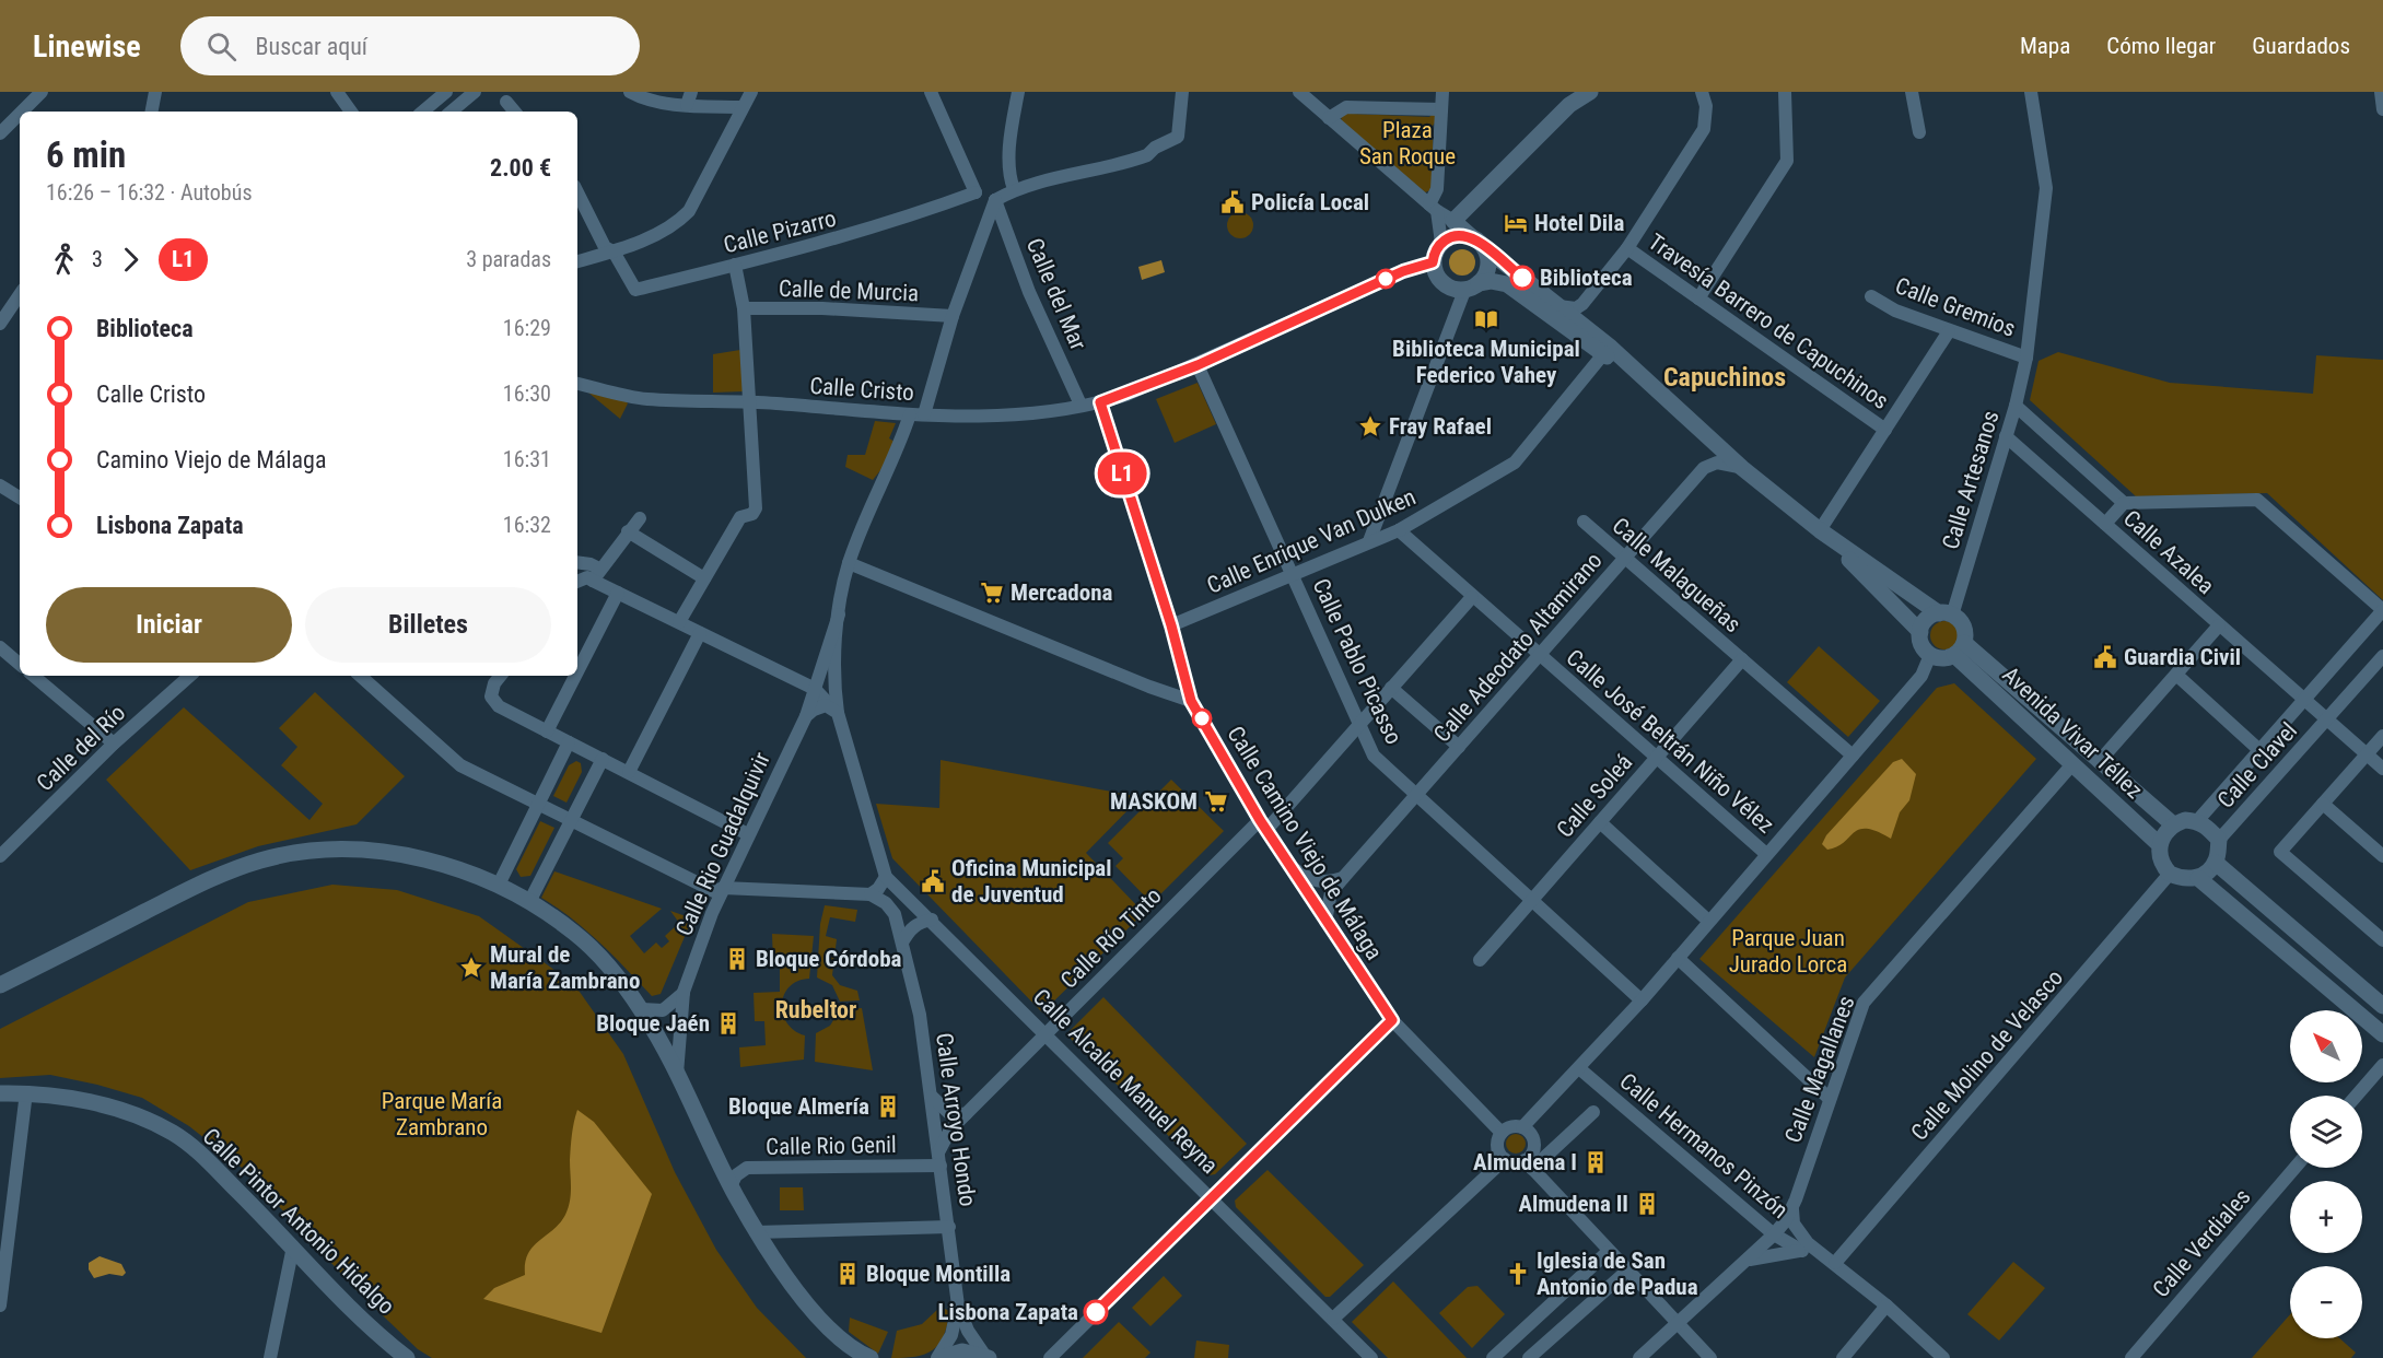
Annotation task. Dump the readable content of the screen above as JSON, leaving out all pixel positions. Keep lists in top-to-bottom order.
{
  "streets": {
    "street": [
      "Calle Pizarro",
      "Calle de Murcia",
      "Calle del Mar",
      "Calle Gremios",
      "Travesía Barrero de Capuchinos",
      "Calle Cristo",
      "Calle Artesanos",
      "Calle Enrique Van Dulken",
      "Calle Azalea",
      "Calle Malagueñas",
      "Calle Adeodato Altamirano",
      "Calle Pablo Picasso",
      "Avenida Vivar Téllez",
      "Calle José Beltrán Niño Vélez",
      "Calle del Río",
      "Calle Clavel",
      "Calle Soleá",
      "Calle Camino Viejo de Málaga",
      "Calle Rio Guadalquivir",
      "Calle Río Tinto",
      "Calle Molino de Velasco",
      "Calle Magallanes",
      "Calle Alcalde Manuel Reyna",
      "Calle Arroyo Hondo",
      "Calle Rio Genil",
      "Calle Hermanos Pinzón",
      "Calle Pintor Antonio Hidalgo",
      "Calle Verdiales"
    ]
  },
  "crossings": [
    ["Calle del Mar", "Calle Cristo"],
    ["Calle Gremios", "Calle Artesanos"],
    ["Calle Cristo", "Calle Pablo Picasso"],
    ["Calle Cristo", "Calle Camino Viejo de Málaga"],
    ["Calle Artesanos", "Calle Azalea"],
    ["Calle Artesanos", "Avenida Vivar Téllez"],
    ["Calle Enrique Van Dulken", "Calle Pablo Picasso"],
    ["Calle Enrique Van Dulken", "Calle José Beltrán Niño Vélez"],
    ["Calle Enrique Van Dulken", "Calle Camino Viejo de Málaga"],
    ["Calle Azalea", "Calle Clavel"],
    ["Calle Malagueñas", "Calle Adeodato Altamirano"],
    ["Calle Malagueñas", "Calle Soleá"],
    ["Calle Adeodato Altamirano", "Calle Pablo Picasso"],
    ["Calle Adeodato Altamirano", "Calle José Beltrán Niño Vélez"],
    ["Calle Adeodato Altamirano", "Calle Camino Viejo de Málaga"],
    ["Calle Pablo Picasso", "Calle Soleá"],
    ["Calle Pablo Picasso", "Calle Río Tinto"],
    ["Avenida Vivar Téllez", "Calle Clavel"],
    ["Avenida Vivar Téllez", "Calle Molino de Velasco"],
    ["Avenida Vivar Téllez", "Calle Magallanes"],
    ["Calle José Beltrán Niño Vélez", "Calle Soleá"],
    ["Calle José Beltrán Niño Vélez", "Calle Río Tinto"],
    ["Calle Clavel", "Calle Molino de Velasco"],
    ["Calle Camino Viejo de Málaga", "Calle Río Tinto"],
    ["Calle Río Tinto", "Calle Alcalde Manuel Reyna"],
    ["Calle Río Tinto", "Calle Arroyo Hondo"],
    ["Calle Río Tinto", "Calle Rio Genil"],
    ["Calle Magallanes", "Calle Hermanos Pinzón"],
    ["Calle Arroyo Hondo", "Calle Rio Genil"]
  ],
  "districts": ["Capuchinos", "Rubeltor"],
  "parks": ["Plaza San Roque", "Parque Juan Jurado Lorca", "Parque María Zambrano"],
  "places": {
    "public building": ["Policía Local", "Guardia Civil", "Oficina Municipal de Juventud"],
    "hotel": ["Hotel Dila"],
    "other": ["Biblioteca", "Lisbona Zapata"],
    "library": ["Biblioteca Municipal Federico Vahey"],
    "place": ["Fray Rafael", "Mural de María Zambrano"],
    "supermarket": ["Mercadona", "MASKOM"],
    "building": [
      "Bloque Córdoba",
      "Bloque Jaén",
      "Bloque Almería",
      "Almudena I",
      "Almudena II",
      "Bloque Montilla"
    ],
    "church": ["Iglesia de San Antonio de Padua"]
  },
  "lines": ["bus line L1"],
  "north": "top left",
  "page": {
    "header": "Linewise",
    "search": "Buscar aquí",
    "nav": ["Mapa", "Cómo llegar", "Guardados"],
    "on_map": "L1",
    "heading": ["6 min", "16:26 – 16:32 · Autobús", "2.00 €"],
    "legs": ["3", "L1", "3 paradas"],
    "list": [
      {
        "name": "Biblioteca",
        "value": "16:29"
      },
      {
        "name": "Calle Cristo",
        "value": "16:30"
      },
      {
        "name": "Camino Viejo de Málaga",
        "value": "16:31"
      },
      {
        "name": "Lisbona Zapata",
        "value": "16:32"
      }
    ],
    "buttons": ["Iniciar", "Billetes"],
    "map_buttons": ["+", "−"]
  }
}
